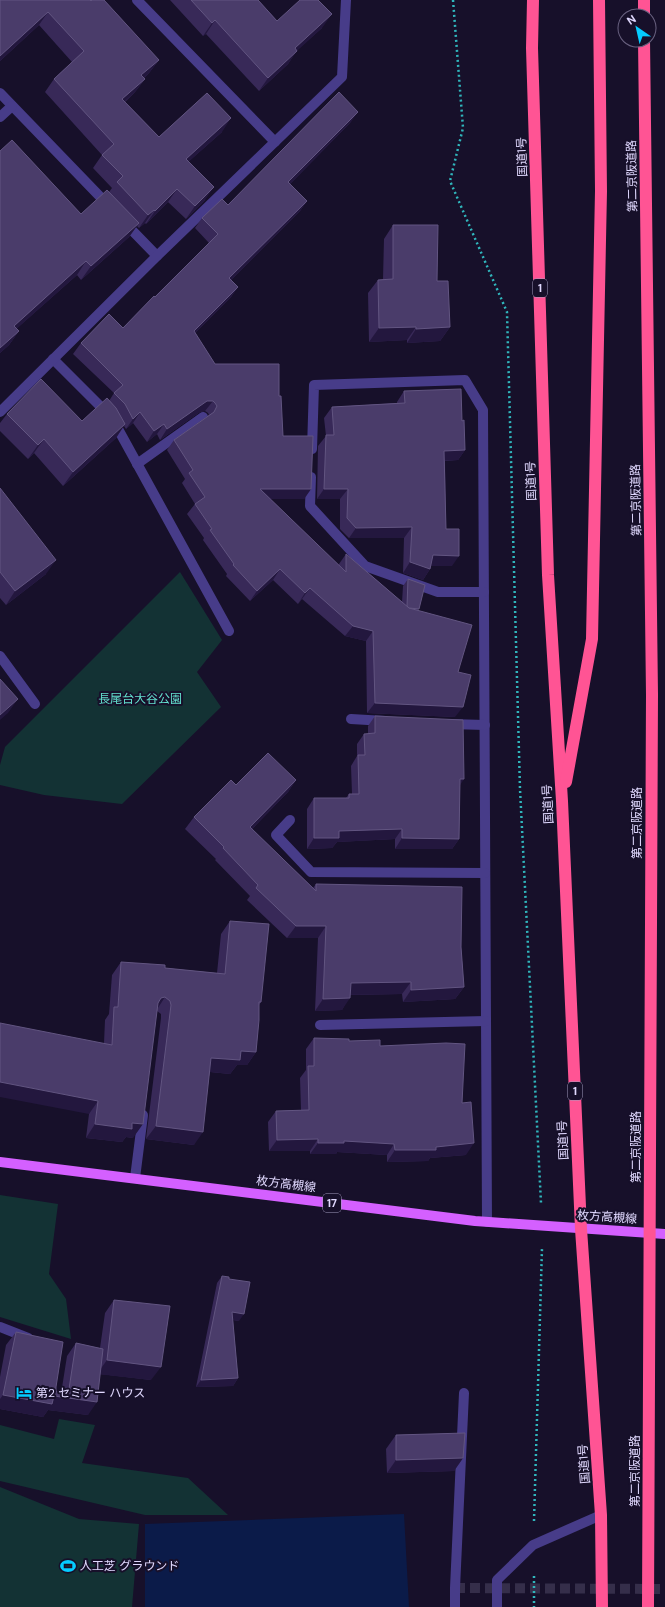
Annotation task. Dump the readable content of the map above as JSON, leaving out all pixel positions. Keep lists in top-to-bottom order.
{
  "streets": {
    "highway": ["国道1号", "第二京阪道路", "1"],
    "main road": ["枚方高槻線", "17"]
  },
  "crossings": [
    ["国道1号", "枚方高槻線"]
  ],
  "parks": ["長尾台大谷公園"],
  "places": {
    "hotel": ["第2 セミナー ハウス"],
    "sports": ["人工芝 グラウンド"]
  },
  "north": "top left"
}
